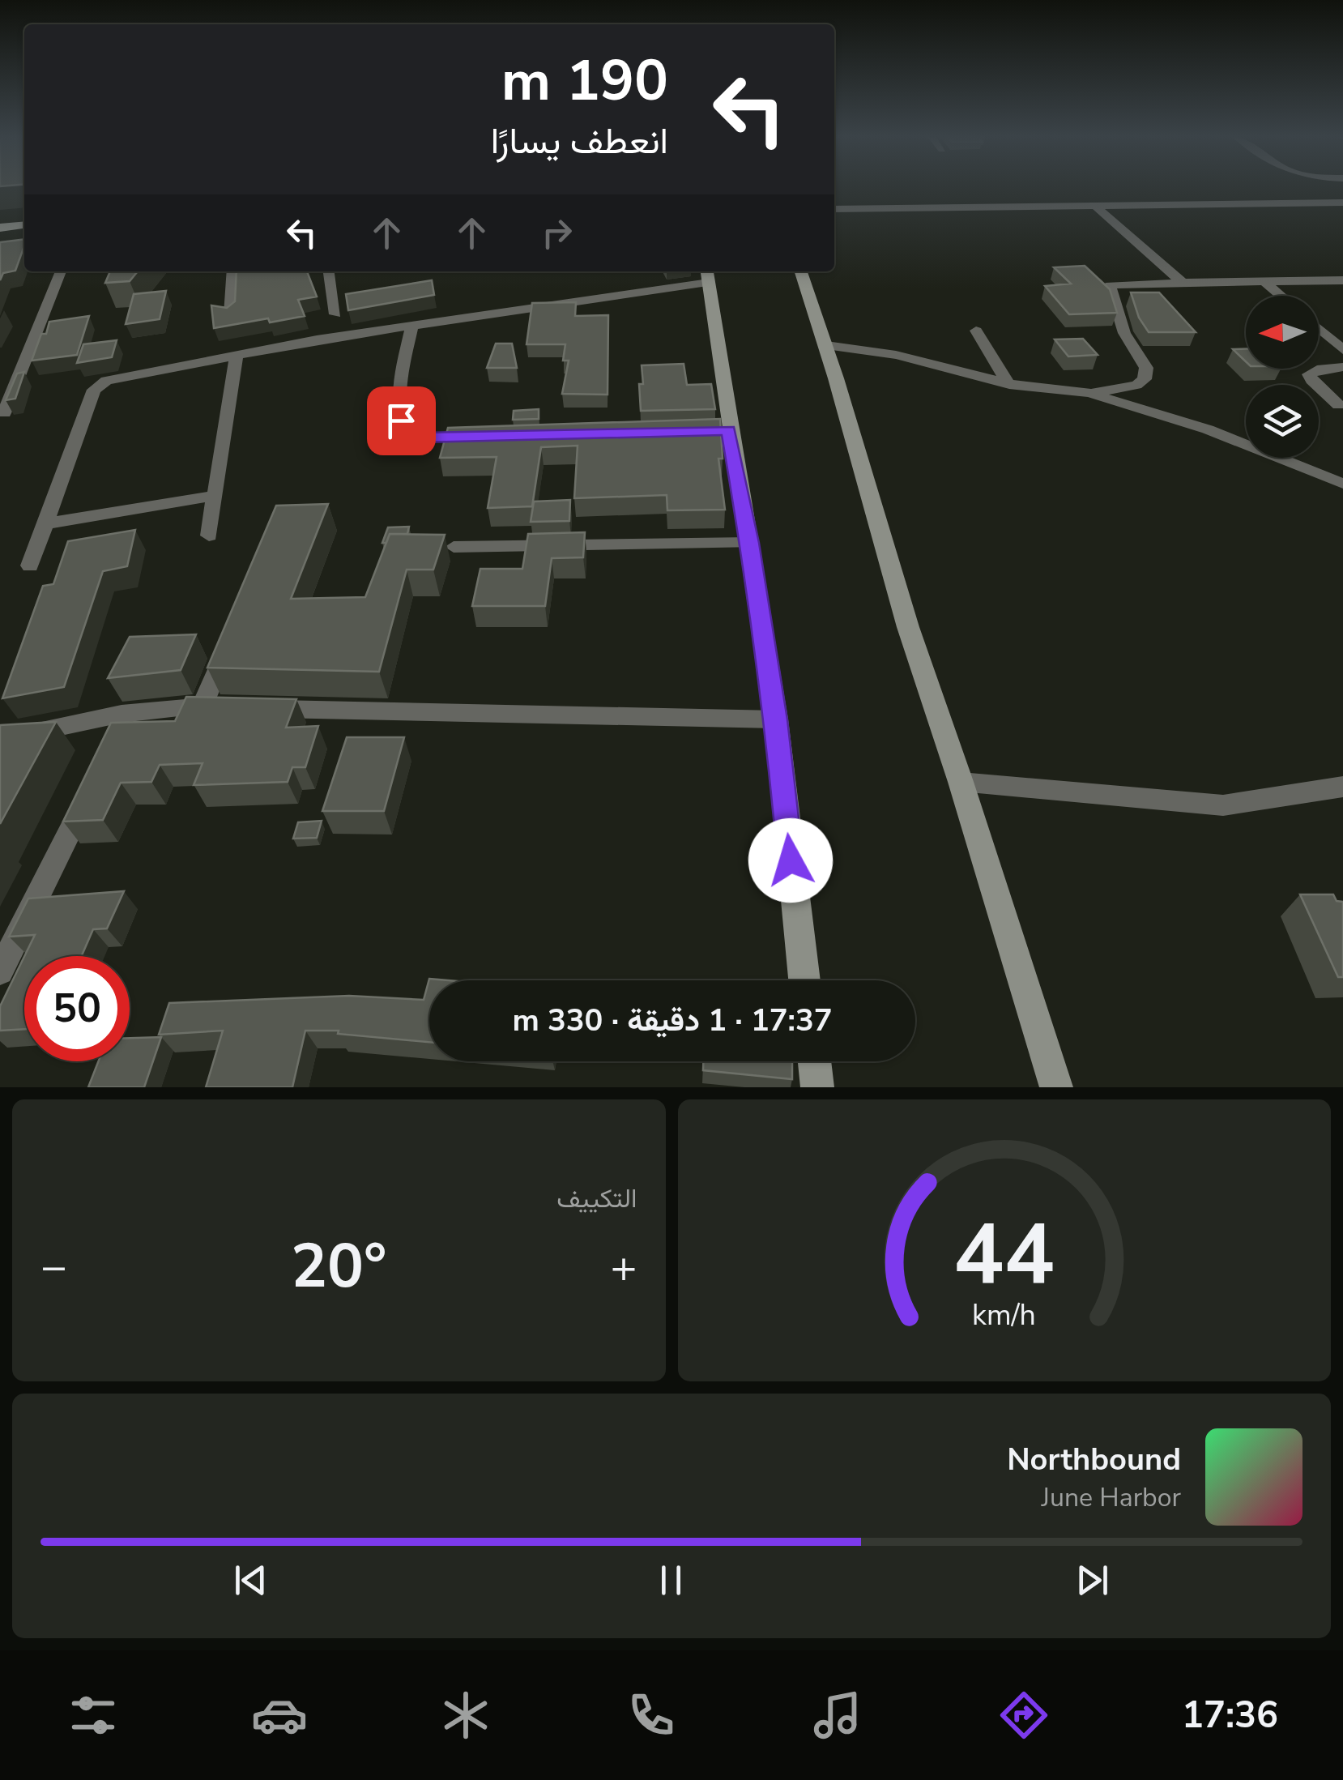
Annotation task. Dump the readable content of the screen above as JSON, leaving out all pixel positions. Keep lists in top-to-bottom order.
{
  "north": "left",
  "page": {
    "turn": ["190 m", "انعطف يسارًا"],
    "limit": "50",
    "trip": "17:37 · 1 دقيقة · 330 m",
    "tile": "التكييف",
    "heat": ["−", "20°", "+"],
    "song": ["Northbound", "June Harbor"],
    "tabs": "17:36",
    "gauge": ["44", "km/h"]
  }
}
